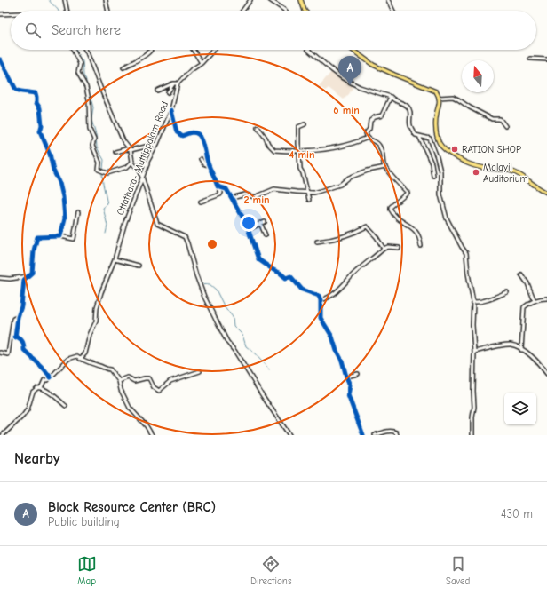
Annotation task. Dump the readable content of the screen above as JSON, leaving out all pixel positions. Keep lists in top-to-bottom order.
{
  "streets": {
    "street": ["Ottathara- Muttippalam Road"]
  },
  "places": ["RATION SHOP", "Malayil Auditorium"],
  "north": "top",
  "page": {
    "search": "Search here",
    "pins": "A",
    "heading": "Nearby",
    "list": [
      {
        "mark": "A",
        "name": "Block Resource Center (BRC)",
        "note": "Public building",
        "value": "430 m"
      }
    ],
    "nav": ["Map", "Directions", "Saved"]
  },
  "rings": ["6 min", "4 min", "2 min"]
}
